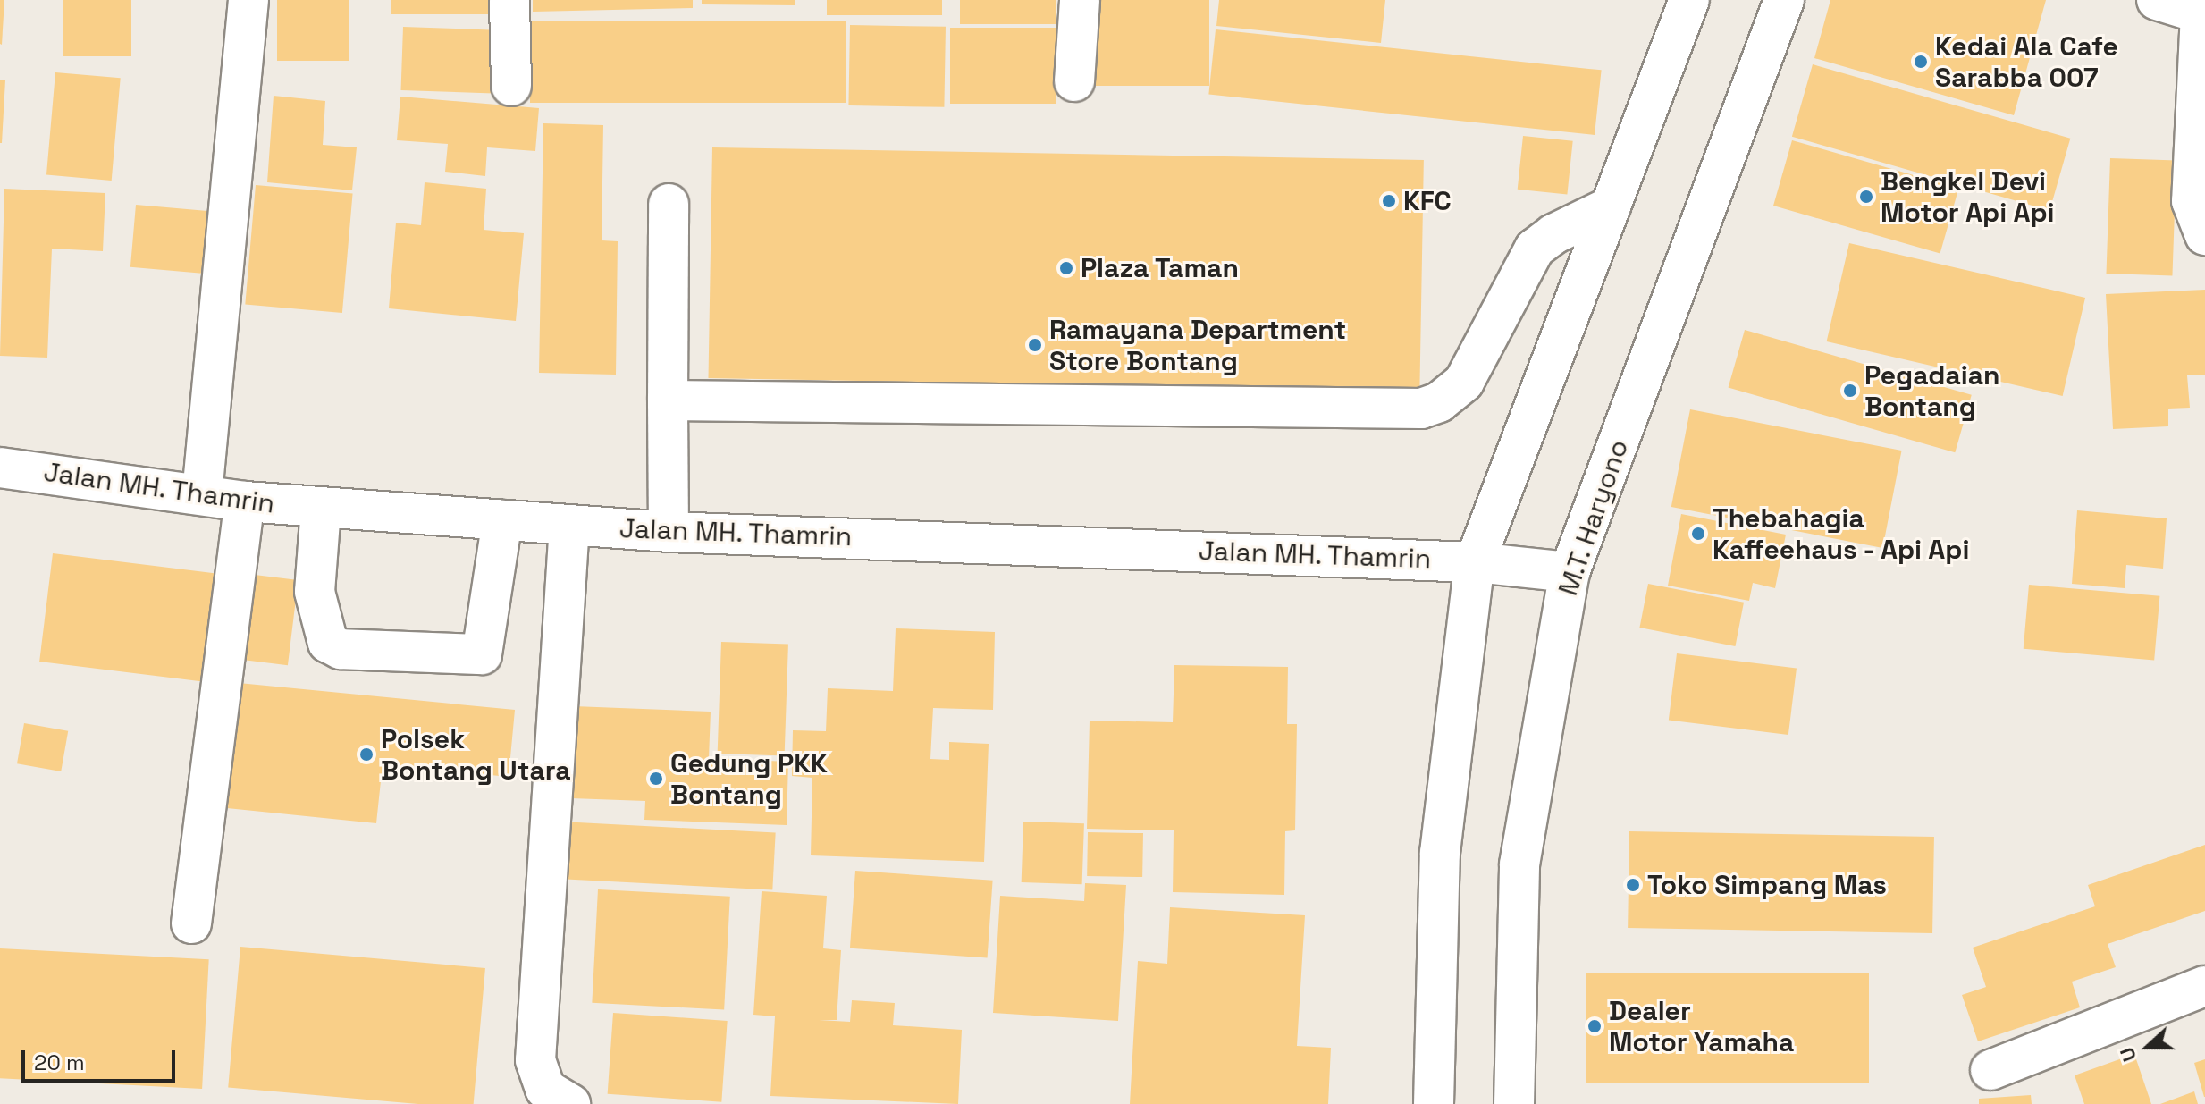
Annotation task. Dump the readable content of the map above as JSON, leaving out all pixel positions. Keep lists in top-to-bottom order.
{
  "streets": {
    "street": ["Jalan MH. Thamrin", "M.T. Haryono"]
  },
  "crossings": [
    ["Jalan MH. Thamrin", "M.T. Haryono"]
  ],
  "places": [
    "Kedai Ala Cafe Sarabba 007",
    "Bengkel Devi Motor Api Api",
    "KFC",
    "Plaza Taman",
    "Ramayana Department Store Bontang",
    "Pegadaian Bontang",
    "Thebahagia Kaffeehaus - Api Api",
    "Polsek Bontang Utara",
    "Gedung PKK Bontang",
    "Toko Simpang Mas",
    "Dealer Motor Yamaha"
  ],
  "scale_bar": "20 m",
  "north": "left"
}
